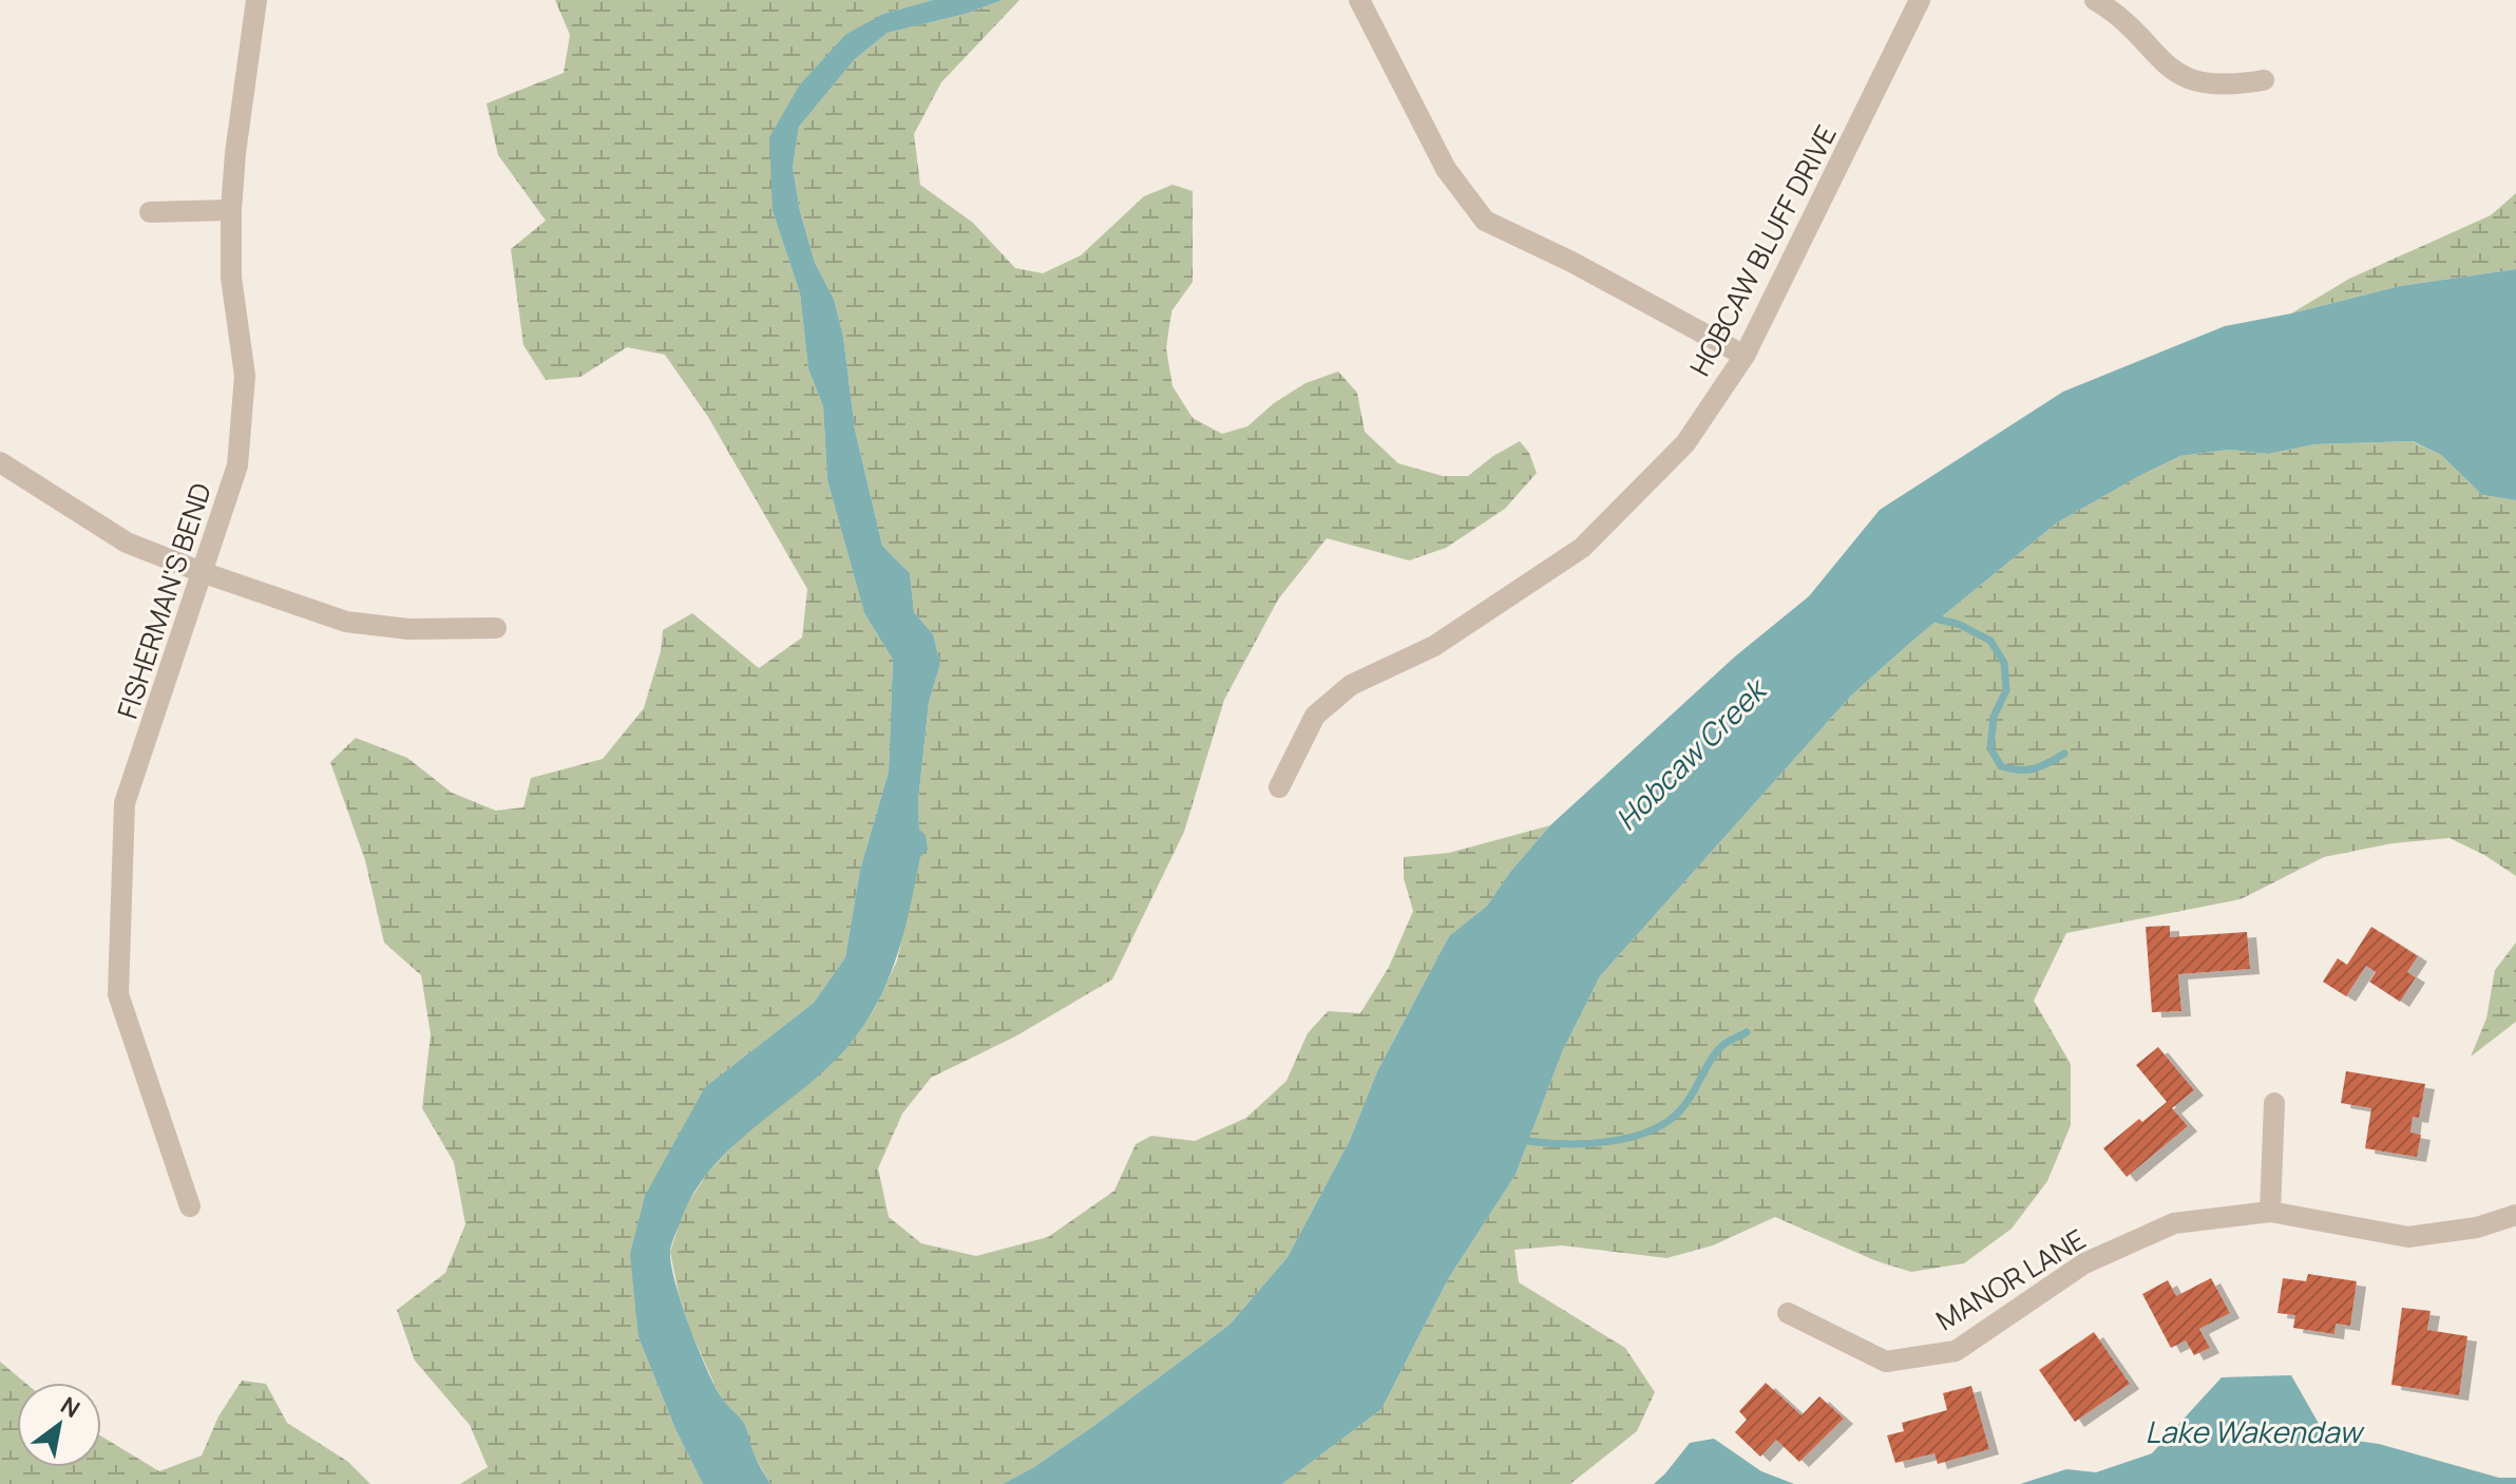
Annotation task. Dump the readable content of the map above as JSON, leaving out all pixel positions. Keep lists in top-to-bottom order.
{
  "streets": {
    "street": ["HOBCAW BLUFF DRIVE", "FISHERMAN'S BEND", "MANOR LANE"]
  },
  "water": ["Hobcaw Creek", "Lake Wakendaw"],
  "north": "top right"
}
